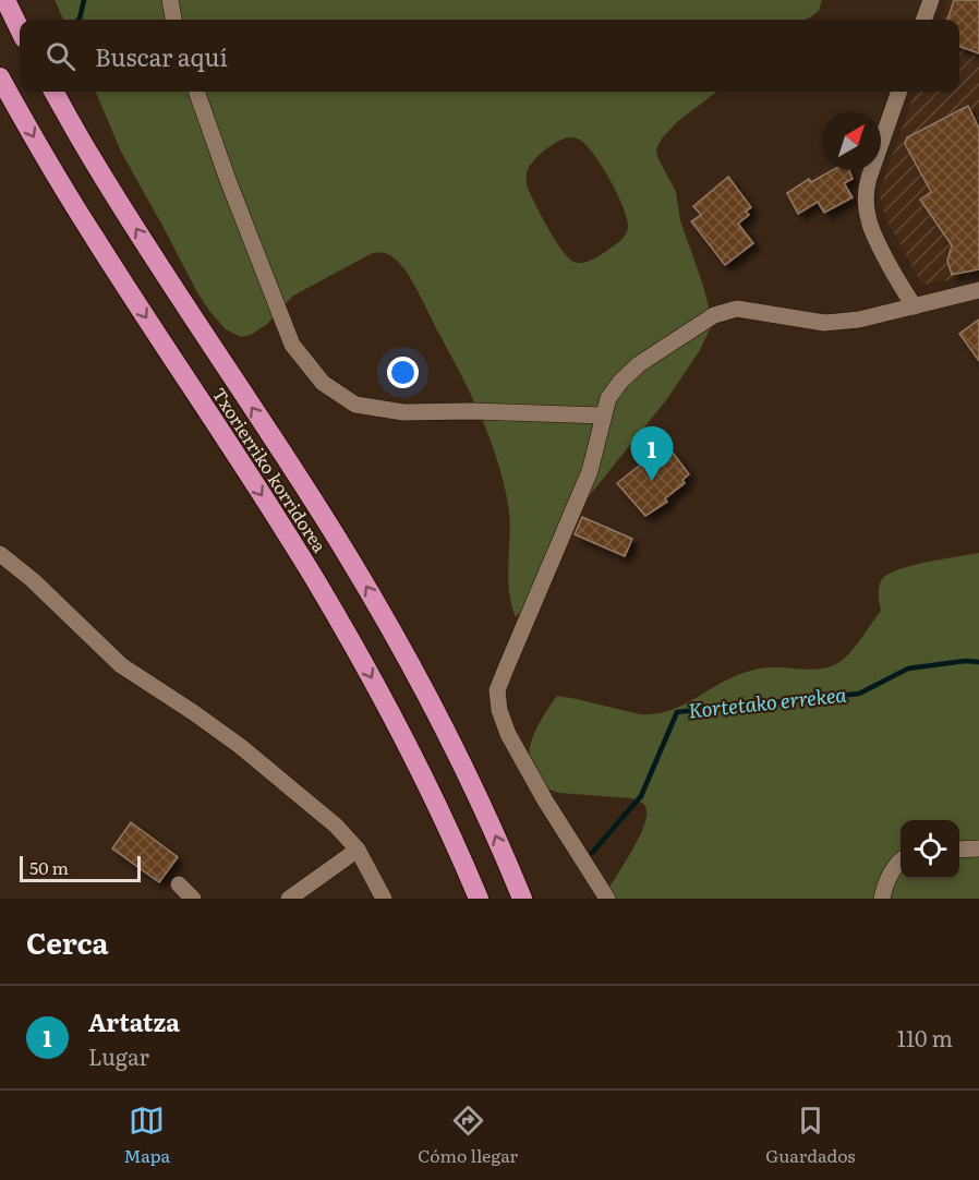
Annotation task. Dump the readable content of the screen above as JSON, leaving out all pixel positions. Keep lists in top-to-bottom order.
{
  "streets": {
    "highway": ["Txorierriko korridorea"]
  },
  "water": ["Kortetako errekea"],
  "scale_bar": "50 m",
  "north": "top right",
  "page": {
    "search": "Buscar aquí",
    "pins": "1",
    "scale": "50 m",
    "heading": "Cerca",
    "list": [
      {
        "mark": "1",
        "name": "Artatza",
        "note": "Lugar",
        "value": "110 m"
      }
    ],
    "nav": ["Mapa", "Cómo llegar", "Guardados"]
  }
}
